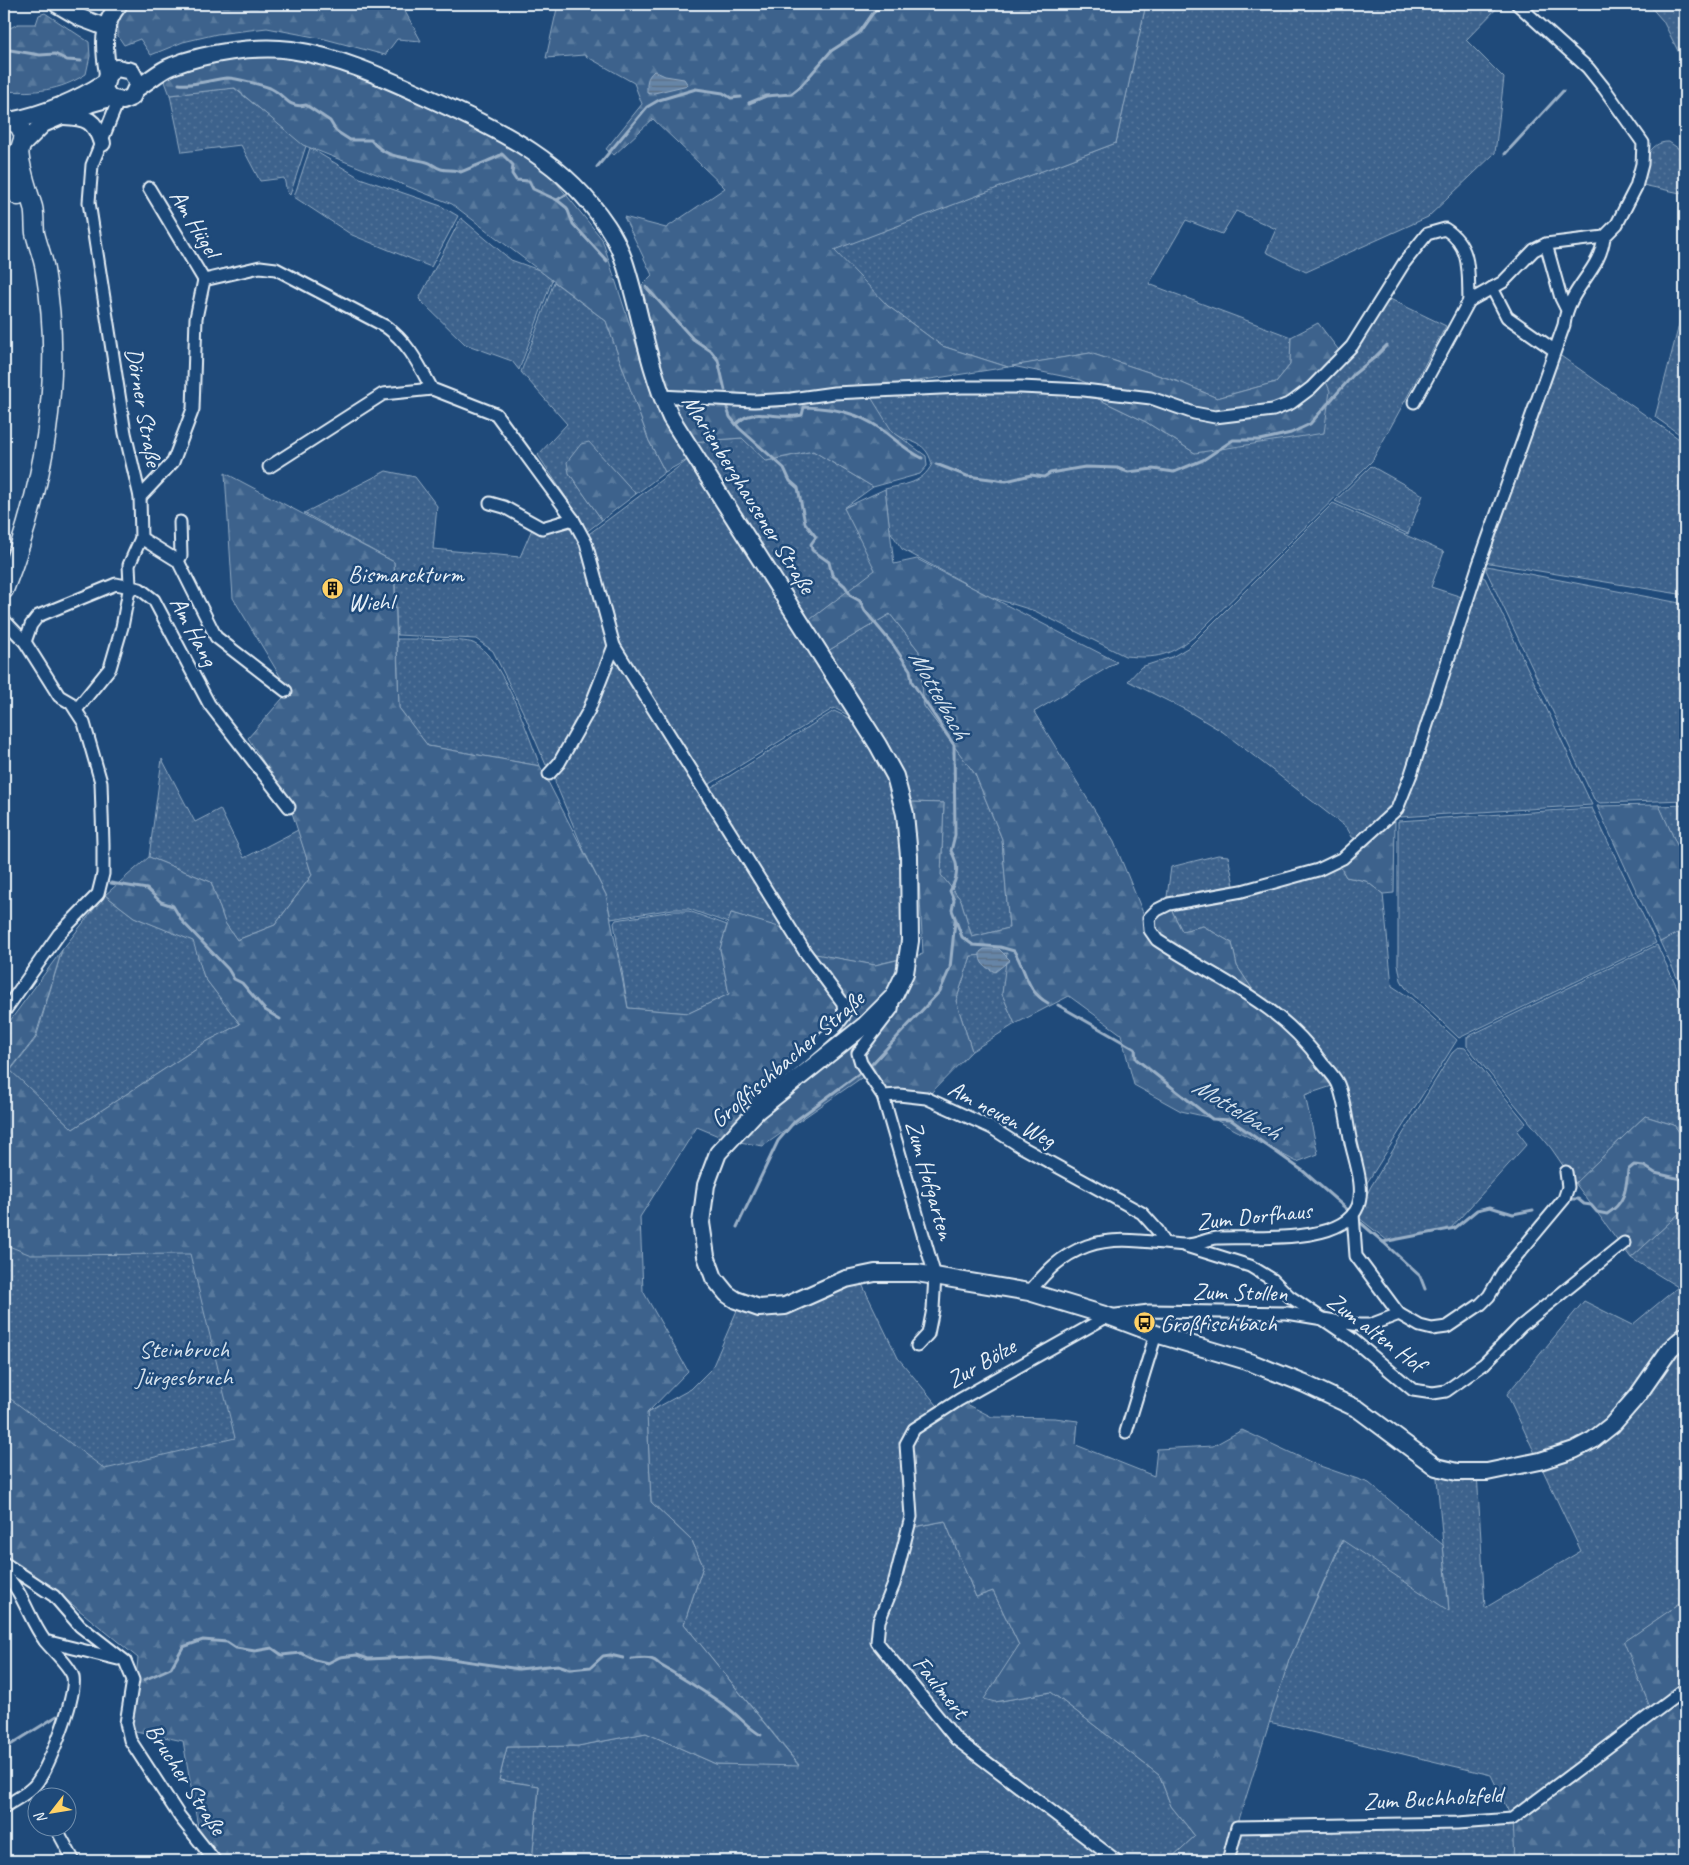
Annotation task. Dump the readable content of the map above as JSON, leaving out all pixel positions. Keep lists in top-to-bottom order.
{
  "streets": {
    "main road": ["Marienberghausener Straße", "Großfischbacher Straße"],
    "street": [
      "Am Hügel",
      "Dörner Straße",
      "Am Hang",
      "Am neuen Weg",
      "Zum Hofgarten",
      "Zum Dorfhaus",
      "Zum Stollen",
      "Zum alten Hof",
      "Zur Bölze",
      "Faulmert",
      "Brucher Straße",
      "Zum Buchholzfeld"
    ]
  },
  "crossings": [
    ["Dörner Straße", "Marienberghausener Straße"],
    ["Dörner Straße", "Am Hang"],
    ["Marienberghausener Straße", "Großfischbacher Straße"],
    ["Großfischbacher Straße", "Zum Hofgarten"],
    ["Großfischbacher Straße", "Zum Dorfhaus"],
    ["Großfischbacher Straße", "Zum Stollen"],
    ["Großfischbacher Straße", "Zur Bölze"],
    ["Am neuen Weg", "Zum Hofgarten"],
    ["Am neuen Weg", "Zum Dorfhaus"],
    ["Zum Dorfhaus", "Zum alten Hof"],
    ["Zum Stollen", "Zum alten Hof"],
    ["Zum Stollen", "Zur Bölze"],
    ["Zur Bölze", "Faulmert"]
  ],
  "water": ["Mottelbach"],
  "parks": ["Steinbruch Jürgesbruch"],
  "places": {
    "building": ["Bismarckturm Wiehl"],
    "bus stop": ["Großfischbach"]
  },
  "north": "bottom left"
}
